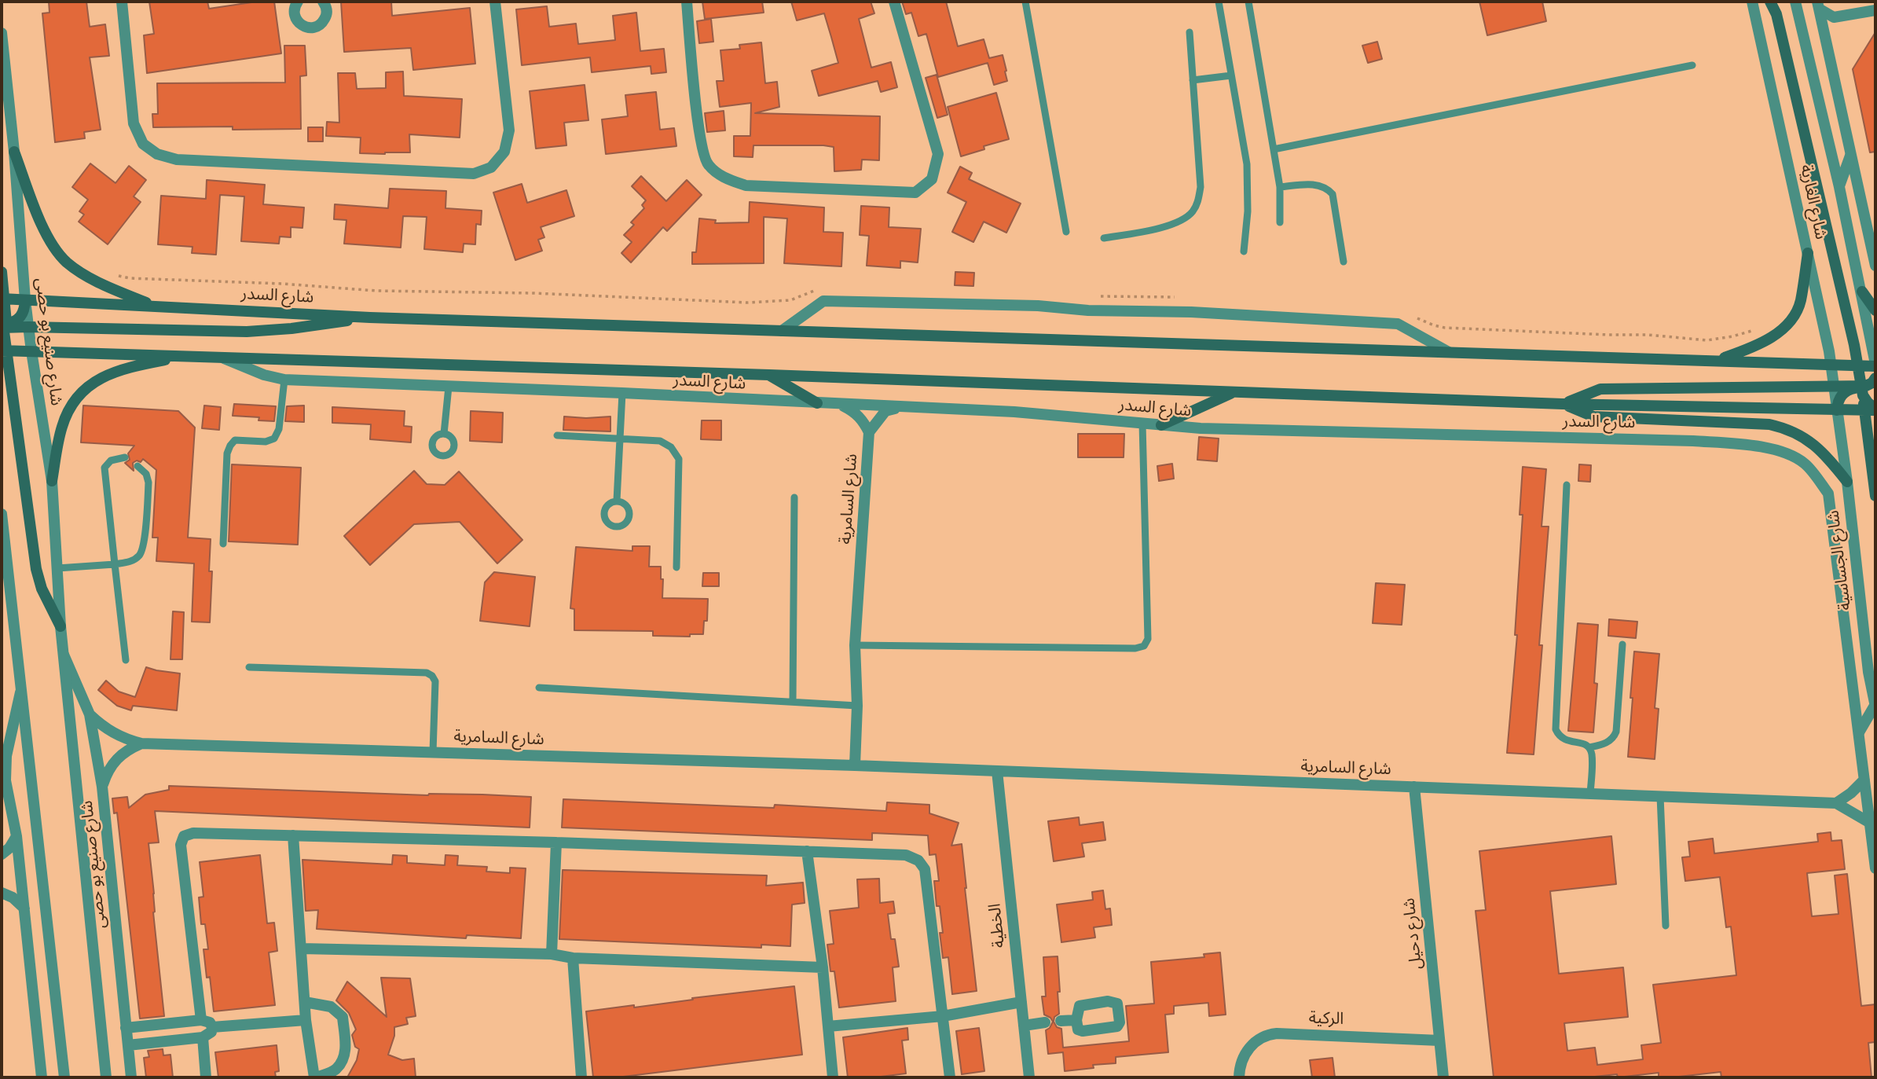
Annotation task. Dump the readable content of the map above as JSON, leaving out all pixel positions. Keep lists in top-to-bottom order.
{
  "streets": {
    "main road": ["شارع السدر"],
    "street": [
      "شارع الغارية",
      "شارع صنيع بو حصى",
      "شارع السامرية",
      "شارع الجساسية",
      "الخطية",
      "شارع دحيل",
      "الركية"
    ]
  },
  "crossings": [
    ["شارع الغارية", "شارع السدر"],
    ["شارع الغارية", "شارع الجساسية"],
    ["شارع السدر", "شارع صنيع بو حصى"],
    ["شارع السدر", "شارع السامرية"],
    ["شارع السدر", "شارع الجساسية"],
    ["شارع صنيع بو حصى", "شارع السامرية"],
    ["شارع السامرية", "الخطية"],
    ["شارع السامرية", "شارع دحيل"],
    ["شارع دحيل", "الركية"]
  ]
}
